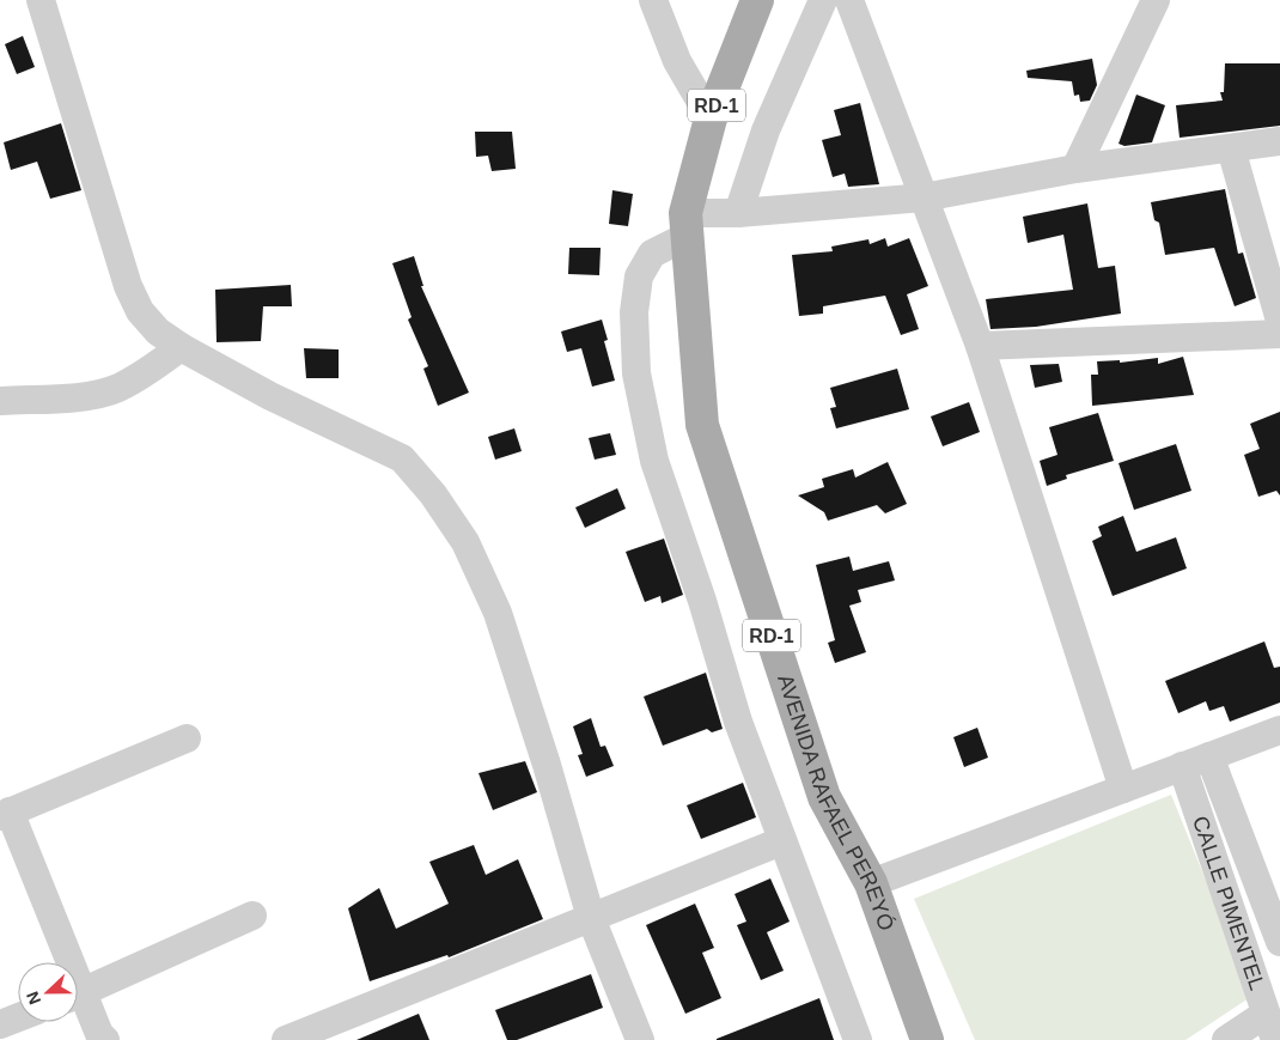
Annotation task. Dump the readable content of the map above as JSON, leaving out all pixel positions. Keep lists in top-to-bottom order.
{
  "streets": {
    "main road": ["RD-1", "AVENIDA RAFAEL PEREYÓ"],
    "street": ["CALLE PIMENTEL"]
  },
  "crossings": [
    ["RD-1", "AVENIDA RAFAEL PEREYÓ"]
  ],
  "north": "left"
}
